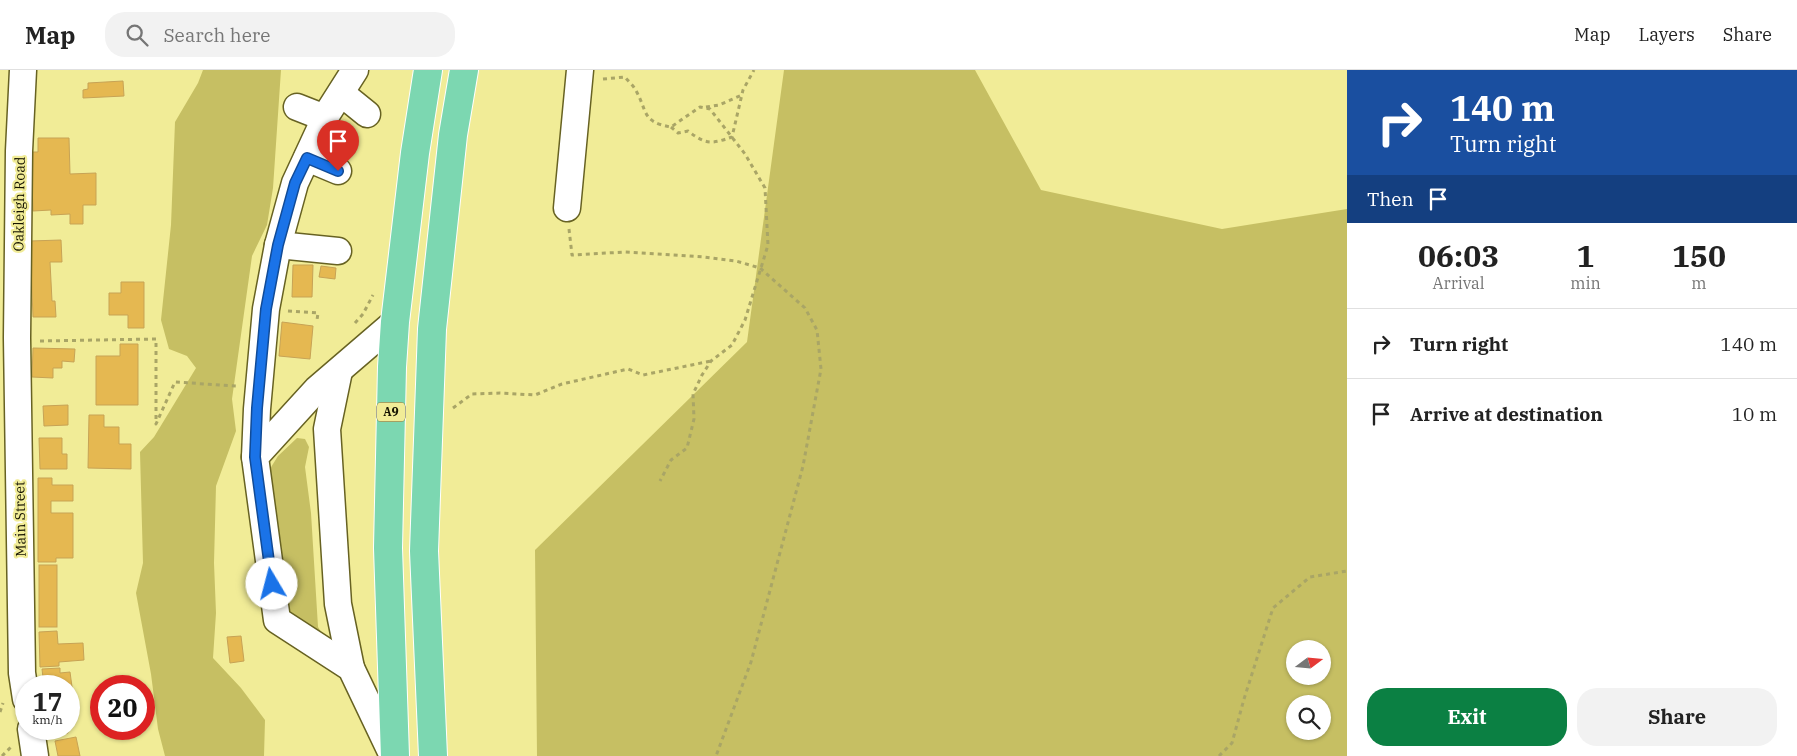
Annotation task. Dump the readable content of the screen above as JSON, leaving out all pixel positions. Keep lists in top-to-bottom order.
{
  "streets": {
    "highway": ["A9"],
    "street": ["Oakleigh Road", "Main Street"]
  },
  "crossings": [
    ["Oakleigh Road", "Main Street"]
  ],
  "north": "right",
  "page": {
    "header": "Map",
    "search": "Search here",
    "nav": ["Map", "Layers", "Share"],
    "turn": ["140 m", "Turn right"],
    "then": "Then",
    "eta": [
      "06:03",
      "Arrival",
      "1",
      "min",
      "150",
      "m"
    ],
    "list": [
      {
        "name": "Turn right",
        "value": "140 m"
      },
      {
        "name": "Arrive at destination",
        "value": "10 m"
      }
    ],
    "speed": "17 km/h",
    "limit": "20",
    "buttons": ["Exit", "Share"]
  }
}
